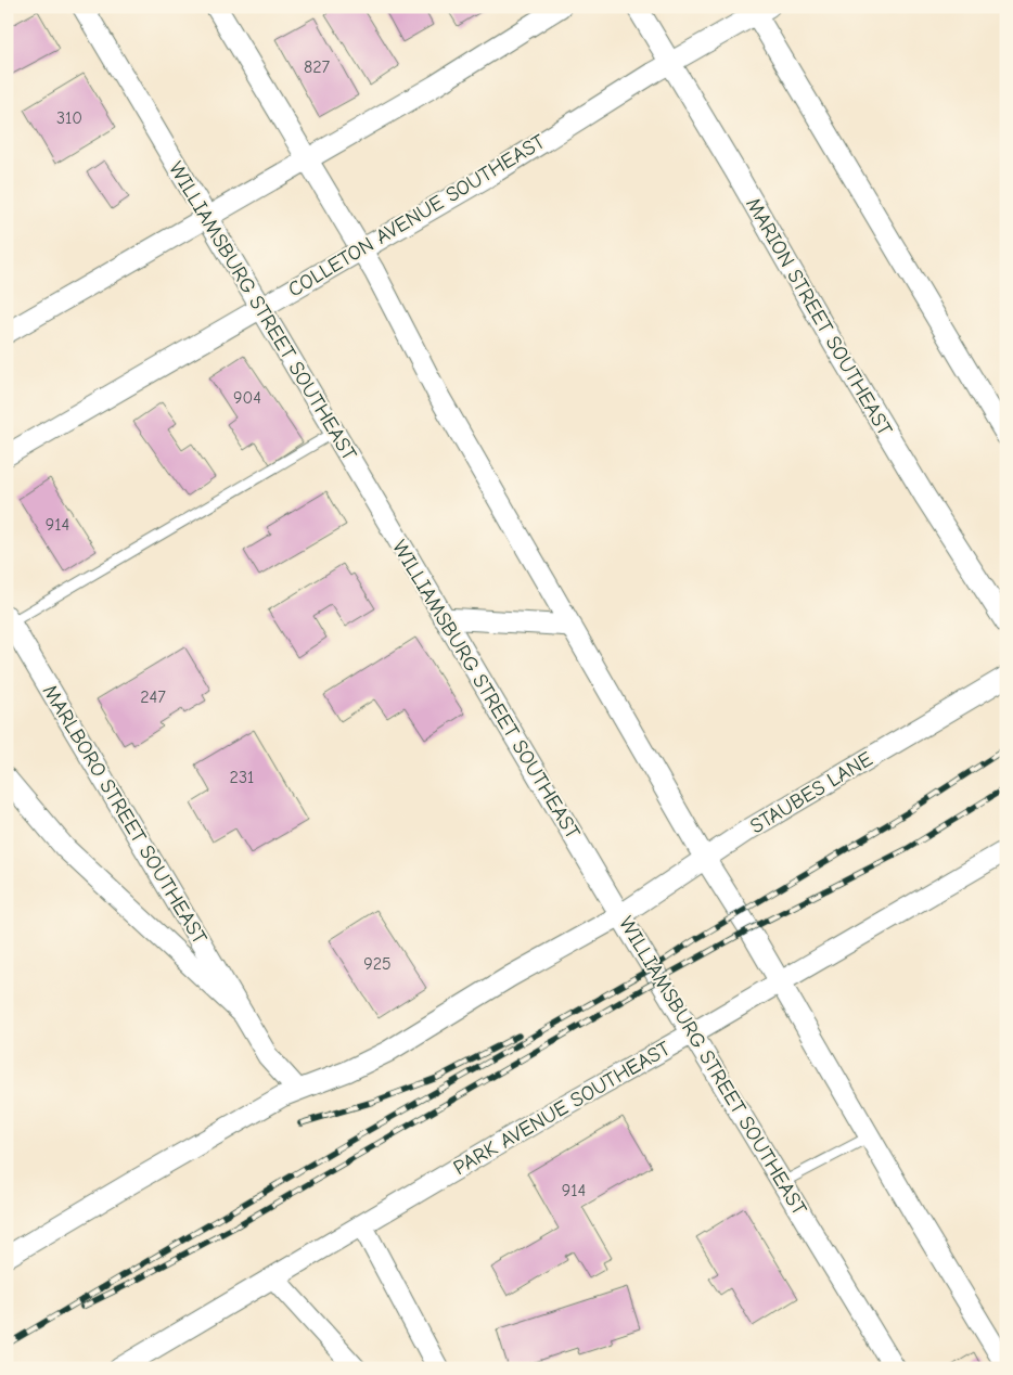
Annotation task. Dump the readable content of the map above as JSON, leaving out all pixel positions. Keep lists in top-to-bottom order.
{
  "streets": {
    "street": [
      "COLLETON AVENUE SOUTHEAST",
      "WILLIAMSBURG STREET SOUTHEAST",
      "MARION STREET SOUTHEAST",
      "STAUBES LANE",
      "MARLBORO STREET SOUTHEAST",
      "PARK AVENUE SOUTHEAST"
    ]
  },
  "crossings": [
    ["COLLETON AVENUE SOUTHEAST", "WILLIAMSBURG STREET SOUTHEAST"],
    ["COLLETON AVENUE SOUTHEAST", "MARION STREET SOUTHEAST"],
    ["WILLIAMSBURG STREET SOUTHEAST", "STAUBES LANE"],
    ["WILLIAMSBURG STREET SOUTHEAST", "PARK AVENUE SOUTHEAST"]
  ],
  "house_numbers": [
    "827",
    "310",
    "904",
    "914",
    "247",
    "231",
    "925",
    "914"
  ]
}
